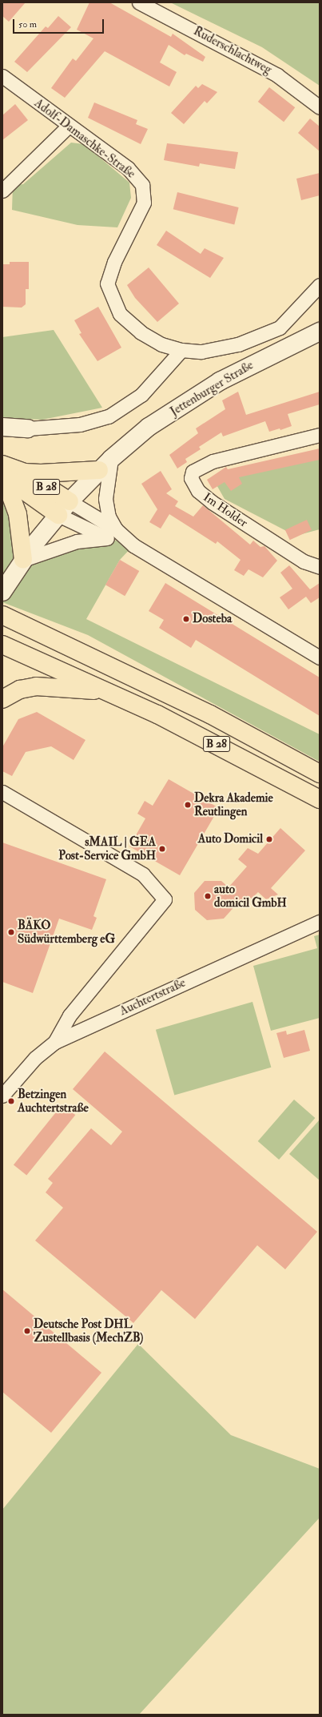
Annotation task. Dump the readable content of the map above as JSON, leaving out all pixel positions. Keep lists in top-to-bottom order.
{
  "streets": {
    "highway": ["B 28"],
    "street": [
      "Ruderschlachtweg",
      "Adolf-Damaschke-Straße",
      "Jettenburger Straße",
      "Im Holder",
      "Auchtertstraße"
    ]
  },
  "crossings": [
    ["Jettenburger Straße", "B 28"]
  ],
  "places": [
    "Dosteba",
    "Dekra Akademie Reutlingen",
    "Auto Domicil",
    "sMAIL | GEA Post-Service GmbH",
    "auto domicil GmbH",
    "BÄKO Südwürttemberg eG",
    "Betzingen Auchtertstraße",
    "Deutsche Post DHL Zustellbasis (MechZB)"
  ],
  "scale_bar": "50 m"
}
